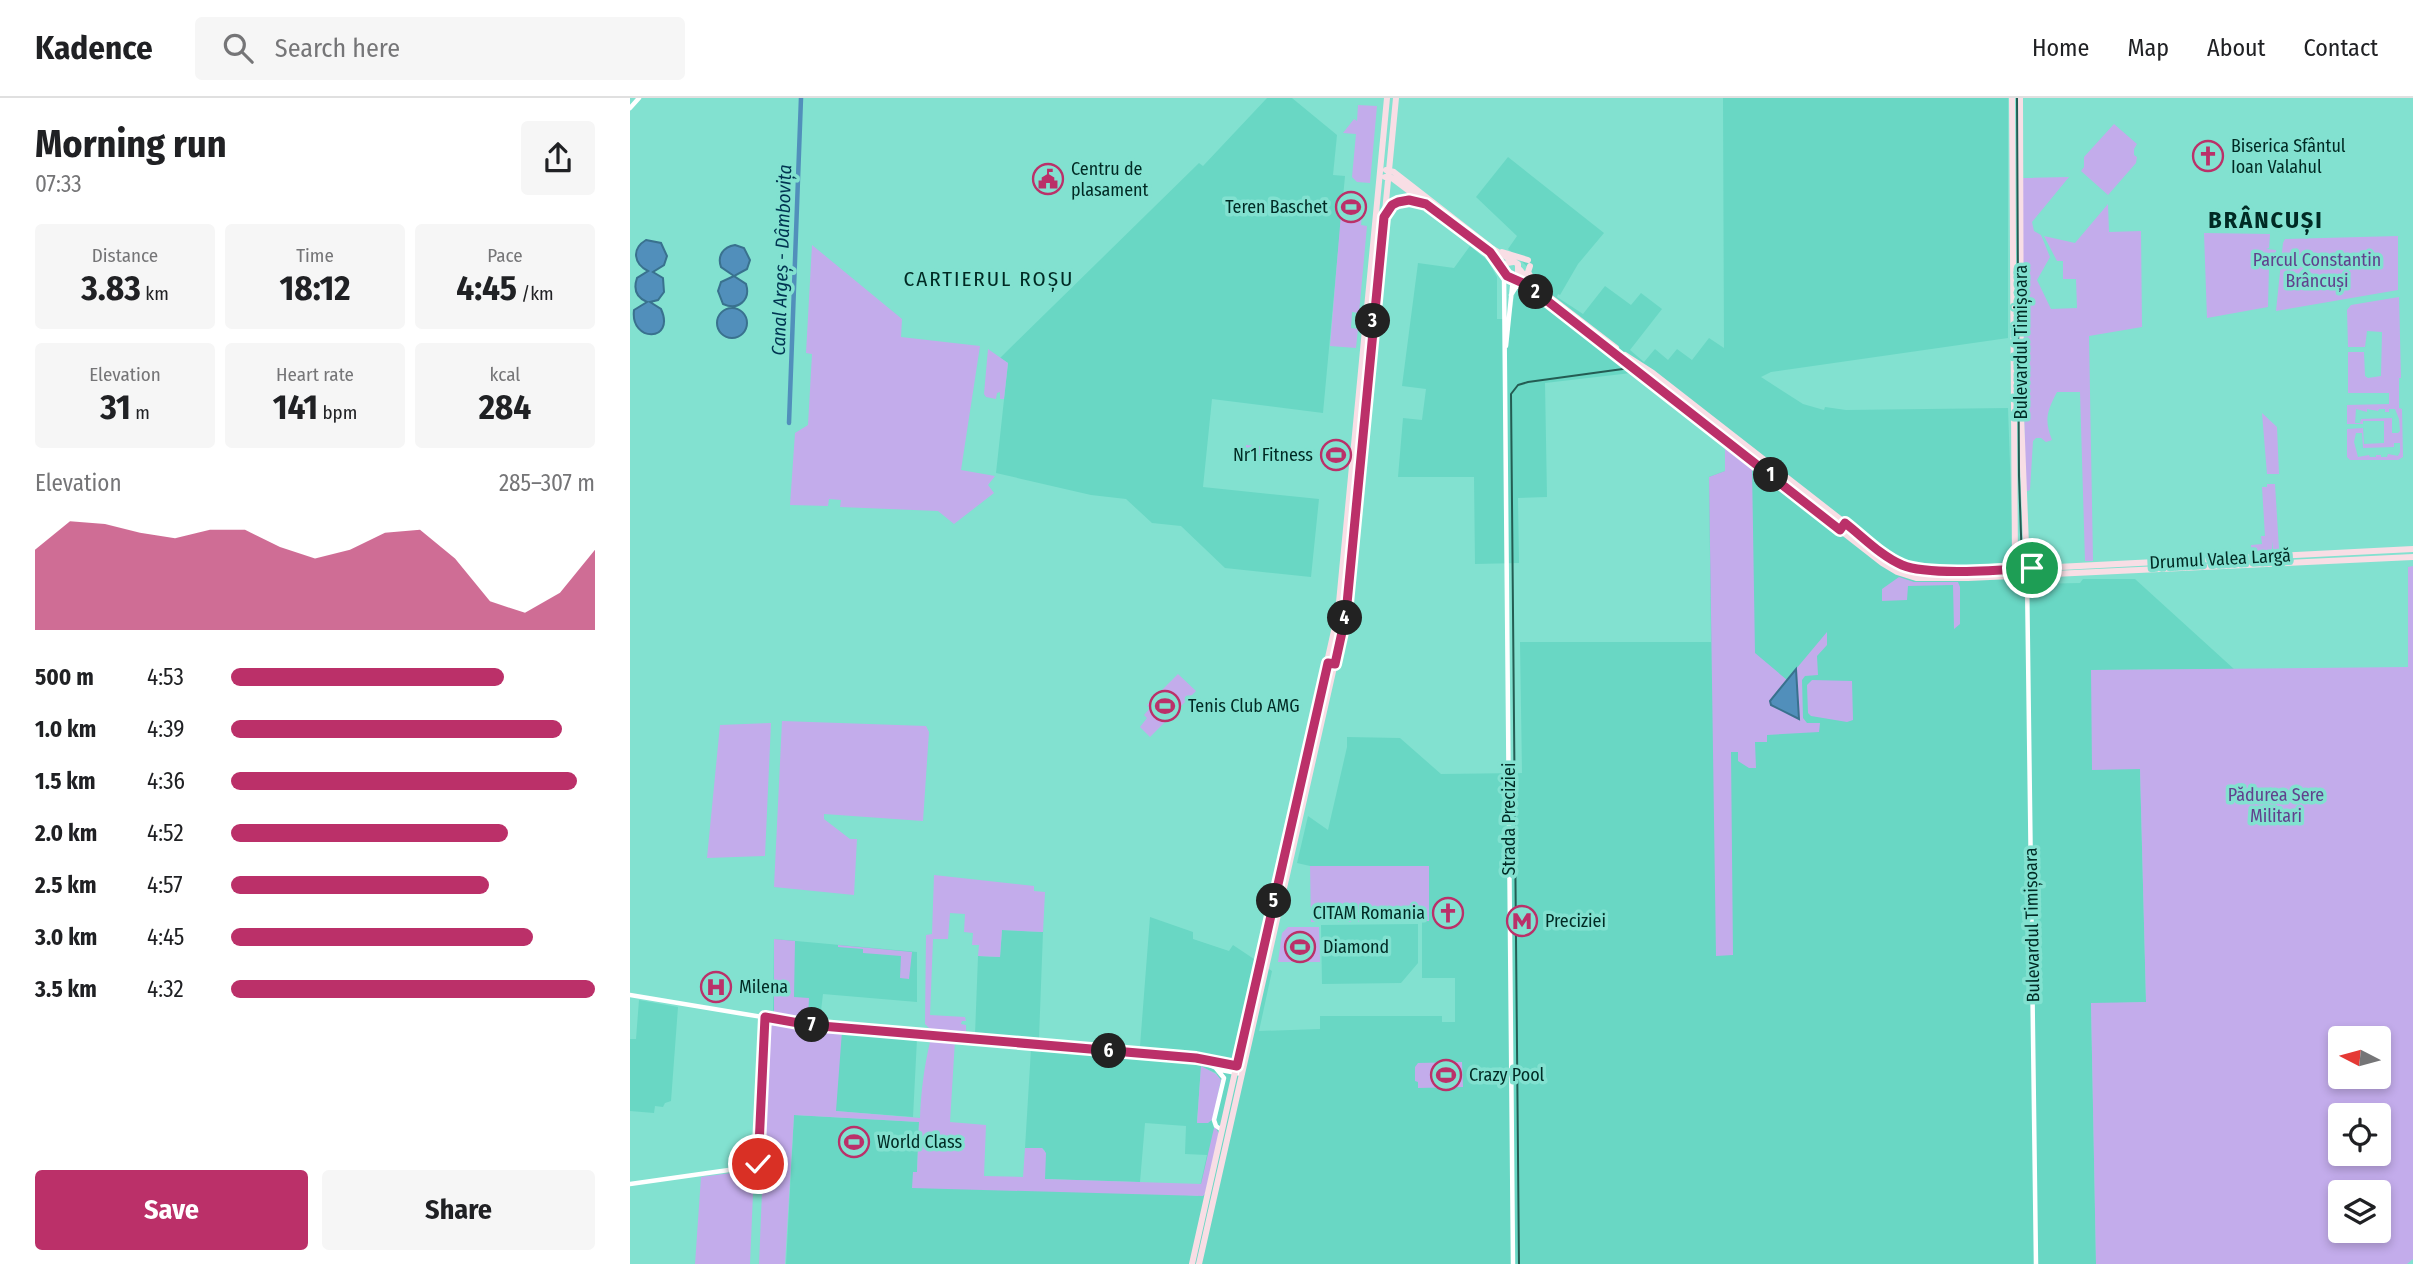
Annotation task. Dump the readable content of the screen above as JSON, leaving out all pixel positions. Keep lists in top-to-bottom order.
{
  "streets": {
    "main road": ["Bulevardul Timișoara", "Drumul Valea Largă"],
    "street": ["Strada Preciziei"]
  },
  "crossings": [
    ["Bulevardul Timișoara", "Drumul Valea Largă"]
  ],
  "districts": ["BRÂNCUȘI", "CARTIERUL ROȘU"],
  "water": ["Canal Argeș - Dâmbovița"],
  "parks": ["Parcul Constantin Brâncuși", "Pădurea Sere Militari"],
  "places": {
    "church": ["Biserica Sfântul Ioan Valahul", "CITAM Romania"],
    "public building": ["Centru de plasament"],
    "sports": [
      "Teren Baschet",
      "Nr1 Fitness",
      "Tenis Club AMG",
      "Diamond",
      "Crazy Pool",
      "World Class"
    ],
    "metro station": ["Preciziei"],
    "hospital": ["Milena"]
  },
  "north": "left",
  "page": {
    "header": "Kadence",
    "search": "Search here",
    "nav": [
      "Home",
      "Map",
      "About",
      "Contact"
    ],
    "heading": ["Morning run", "07:33"],
    "stats": [
      ["Distance", "3.83 km"],
      ["Time", "18:12"],
      ["Pace", "4:45 /km"],
      ["Elevation", "31 m"],
      ["Heart rate", "141 bpm"],
      ["kcal", "284"]
    ],
    "pins": [
      "2",
      "3",
      "1",
      "4",
      "5",
      "7",
      "6"
    ],
    "chart": ["Elevation", "285–307 m"],
    "list": [
      {
        "name": "500 m",
        "note": "4:53"
      },
      {
        "name": "1.0 km",
        "note": "4:39"
      },
      {
        "name": "1.5 km",
        "note": "4:36"
      },
      {
        "name": "2.0 km",
        "note": "4:52"
      },
      {
        "name": "2.5 km",
        "note": "4:57"
      },
      {
        "name": "3.0 km",
        "note": "4:45"
      },
      {
        "name": "3.5 km",
        "note": "4:32"
      }
    ],
    "buttons": ["Save", "Share"]
  }
}
